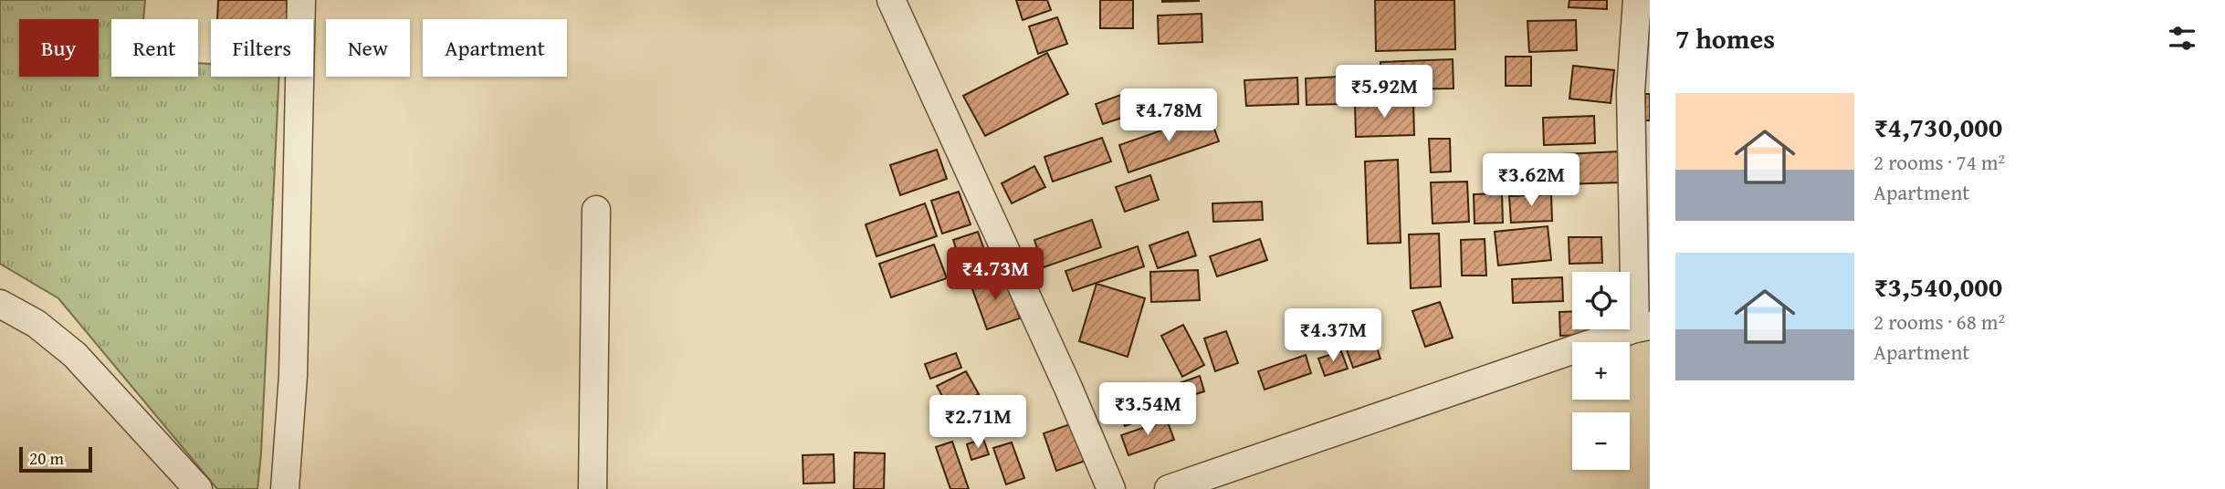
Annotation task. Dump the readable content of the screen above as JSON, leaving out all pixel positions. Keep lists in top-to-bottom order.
{
  "scale_bar": "20 m",
  "page": {
    "heading": "7 homes",
    "chip": [
      "Buy",
      "Rent",
      "Filters",
      "New",
      "Apartment"
    ],
    "price": [
      "₹5.92M",
      "₹4.78M",
      "₹3.62M",
      "₹4.73M",
      "₹4.37M",
      "₹3.54M",
      "₹2.71M"
    ],
    "list": [
      {
        "name": "₹4,730,000",
        "note": "2 rooms · 74 m² · Apartment"
      },
      {
        "name": "₹3,540,000",
        "note": "2 rooms · 68 m² · Apartment"
      }
    ],
    "map_buttons": ["+", "−"],
    "scale": "20 m"
  }
}
